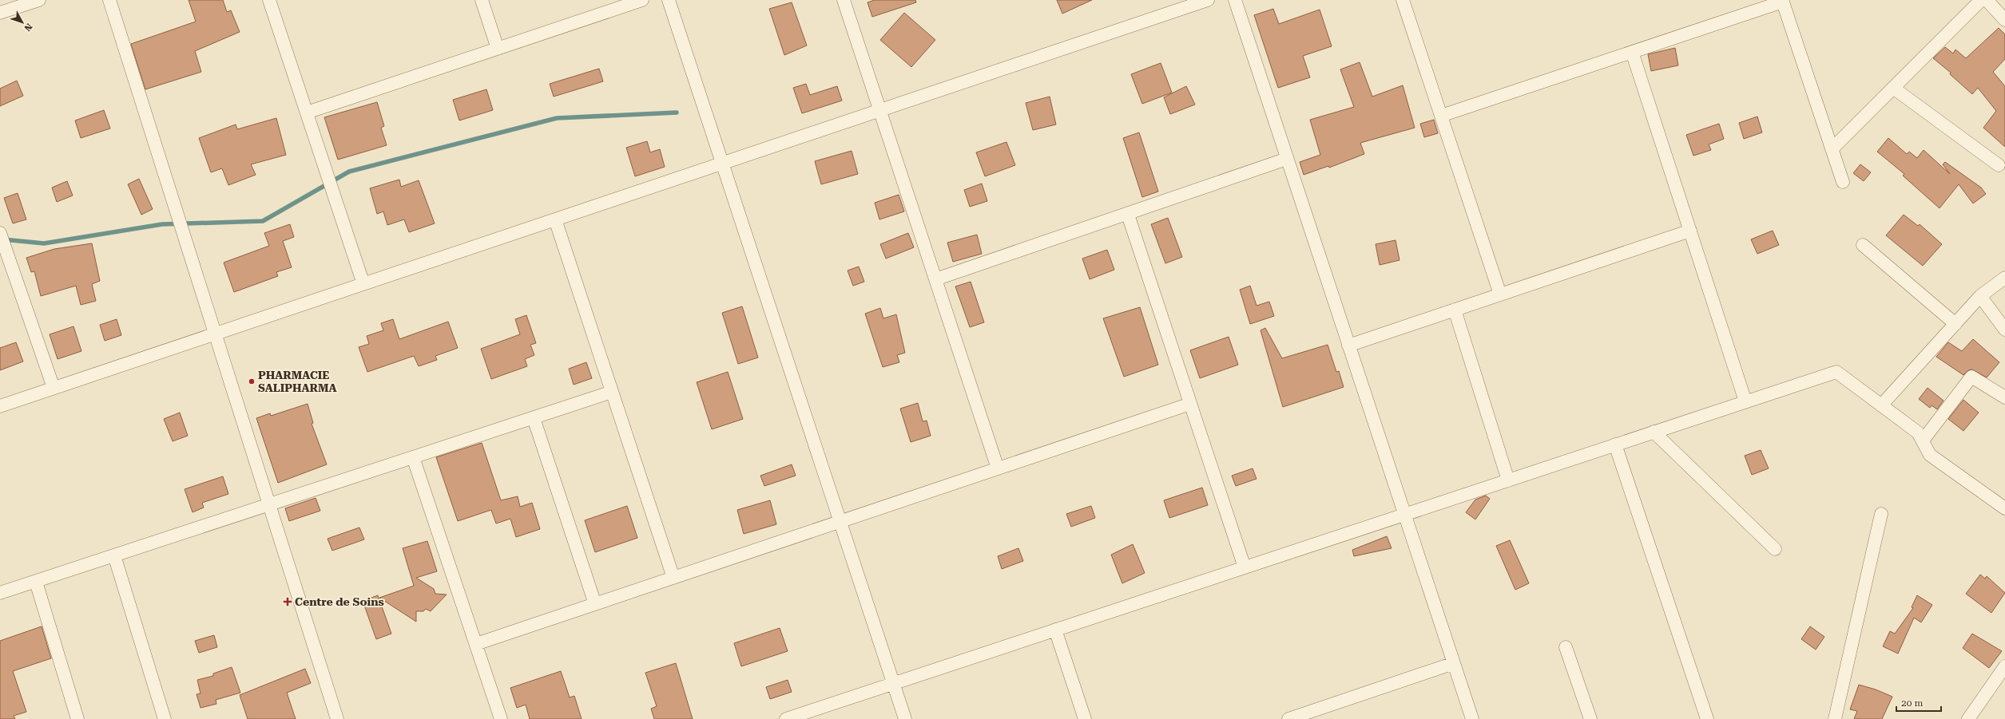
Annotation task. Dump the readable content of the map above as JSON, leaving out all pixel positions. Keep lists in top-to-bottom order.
{
  "places": {
    "other": ["PHARMACIE SALIPHARMA"],
    "health": ["Centre de Soins"]
  },
  "scale_bar": "20 m",
  "north": "bottom right"
}
